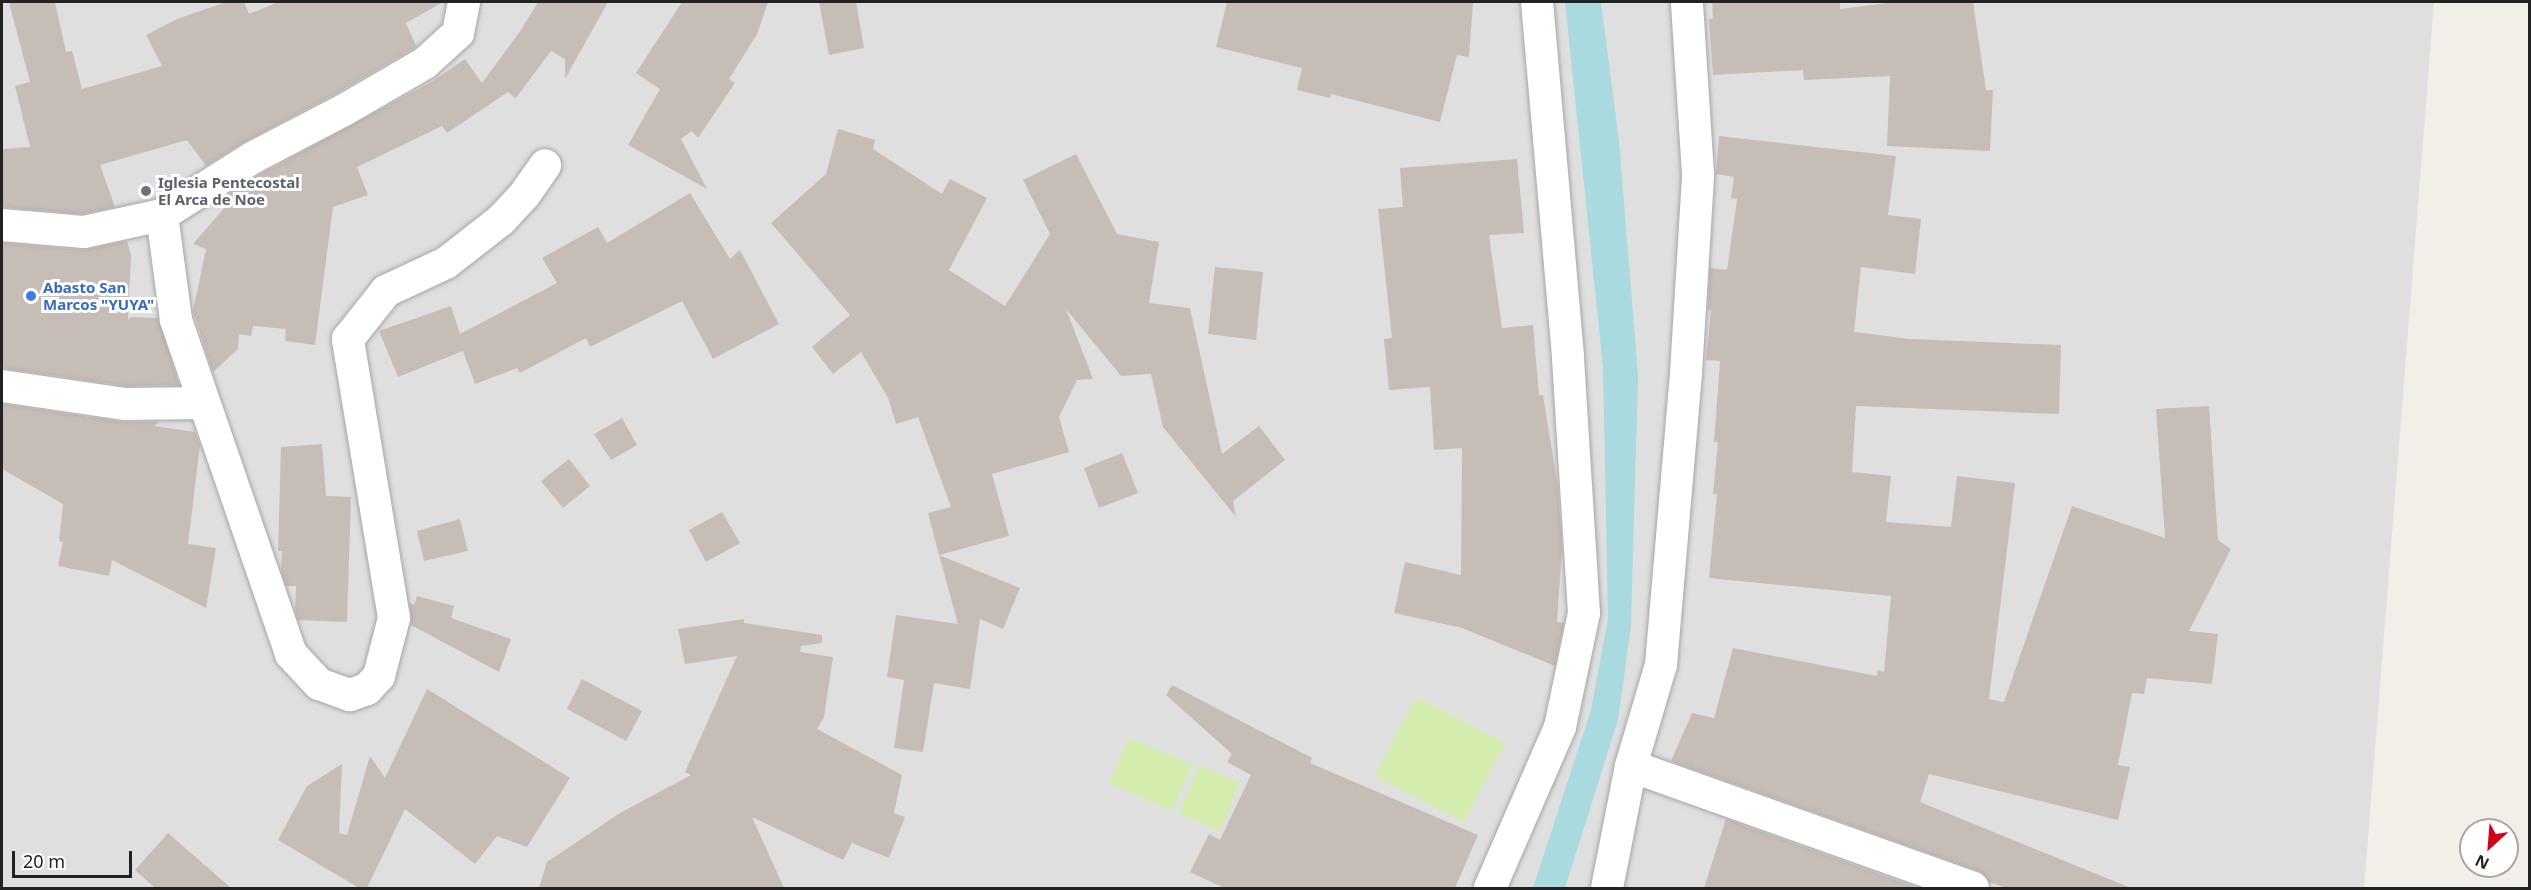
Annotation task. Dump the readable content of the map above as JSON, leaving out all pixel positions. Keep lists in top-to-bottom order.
{
  "places": ["Iglesia Pentecostal El Arca de Noe", "Abasto San Marcos \"YUYA\""],
  "scale_bar": "20 m",
  "north": "bottom left"
}
